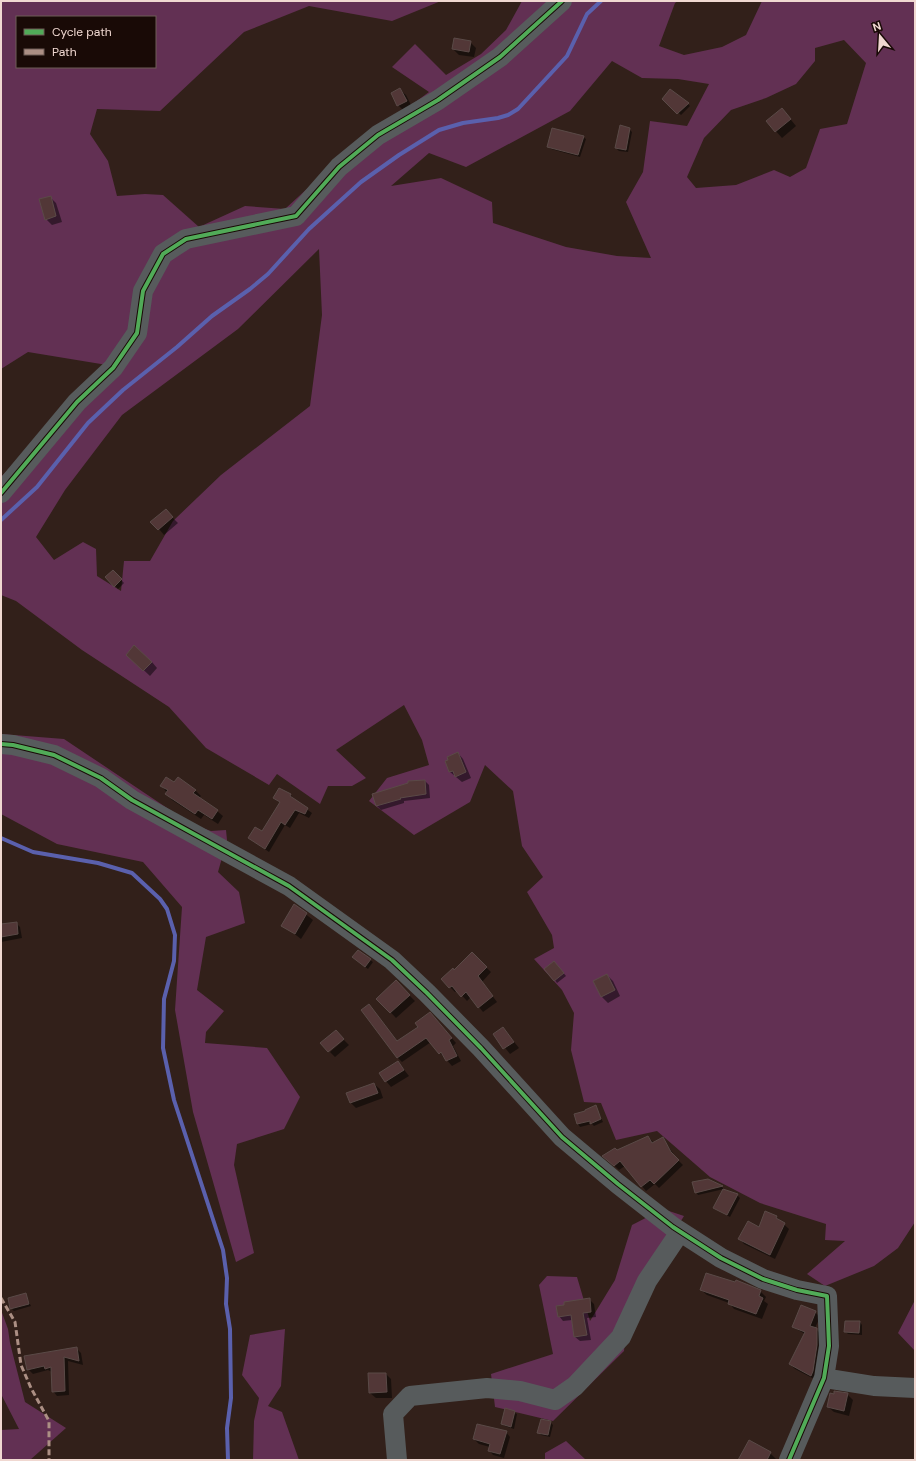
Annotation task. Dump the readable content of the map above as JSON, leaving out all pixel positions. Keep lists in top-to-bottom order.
{
  "legend": ["Cycle path", "Path"],
  "north": "top"
}
